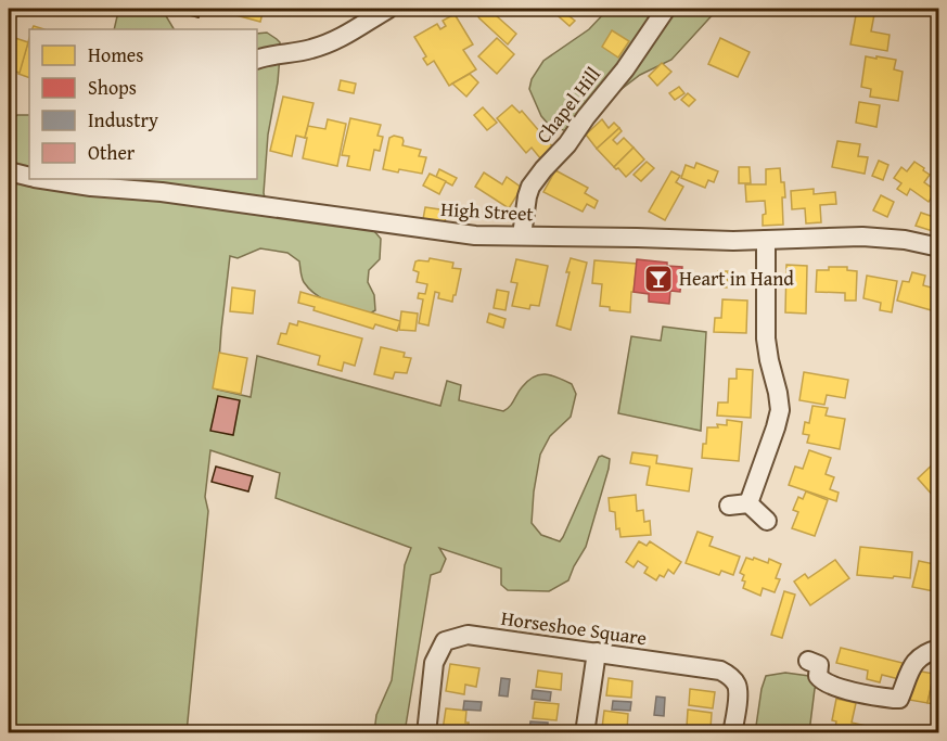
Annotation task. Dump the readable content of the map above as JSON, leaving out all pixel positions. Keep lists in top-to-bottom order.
{
  "streets": {
    "street": ["Chapel Hill", "High Street", "Horseshoe Square"]
  },
  "crossings": [
    ["Chapel Hill", "High Street"]
  ],
  "places": {
    "bar": ["Heart in Hand"]
  },
  "legend": [
    "Homes",
    "Shops",
    "Industry",
    "Other"
  ]
}
